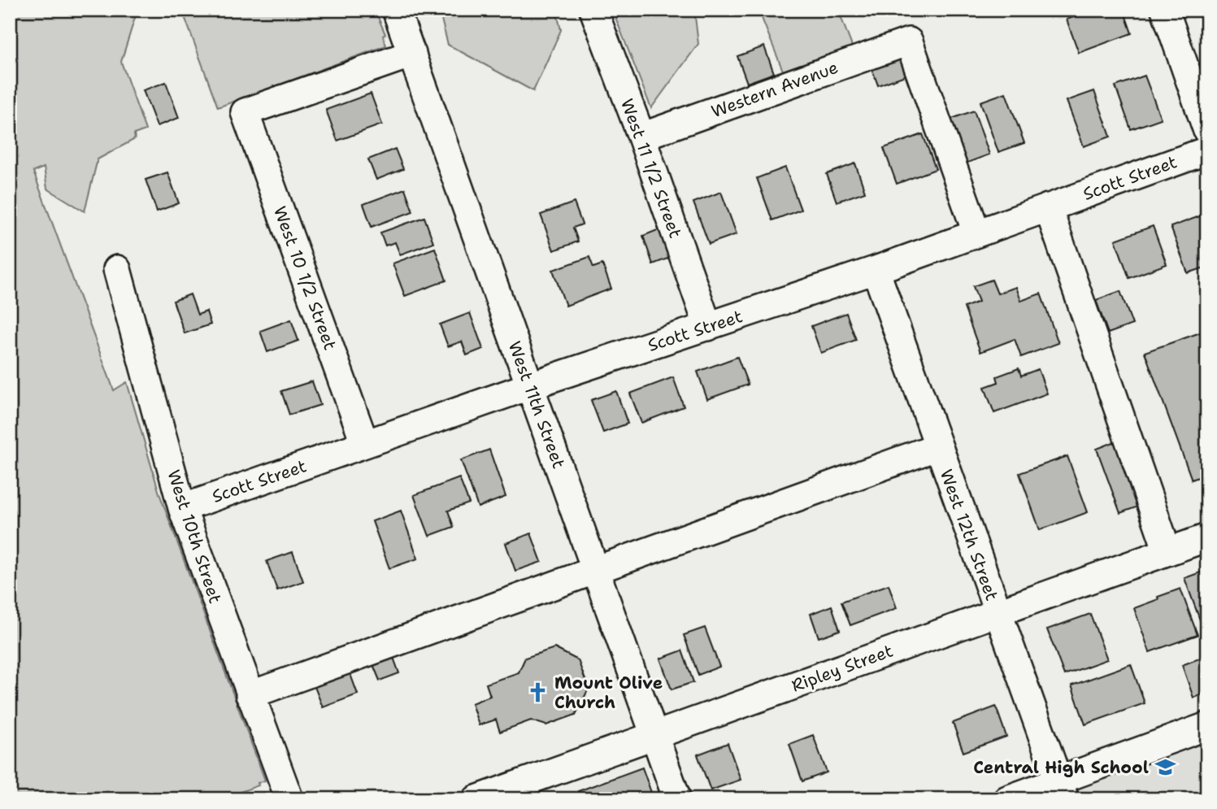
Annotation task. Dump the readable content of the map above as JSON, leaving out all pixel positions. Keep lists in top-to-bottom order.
{
  "streets": {
    "street": [
      "Western Avenue",
      "West 11 1/2 Street",
      "Scott Street",
      "West 10 1/2 Street",
      "West 11th Street",
      "West 12th Street",
      "West 10th Street",
      "Ripley Street"
    ]
  },
  "crossings": [
    ["Western Avenue", "West 11 1/2 Street"],
    ["Western Avenue", "Scott Street"],
    ["West 11 1/2 Street", "Scott Street"],
    ["Scott Street", "West 10 1/2 Street"],
    ["Scott Street", "West 11th Street"],
    ["Scott Street", "West 12th Street"],
    ["Scott Street", "West 10th Street"],
    ["West 10 1/2 Street", "West 11th Street"],
    ["West 11th Street", "Ripley Street"],
    ["West 12th Street", "Ripley Street"]
  ],
  "places": {
    "church": ["Mount Olive Church"],
    "school or university": ["Central High School"]
  }
}
